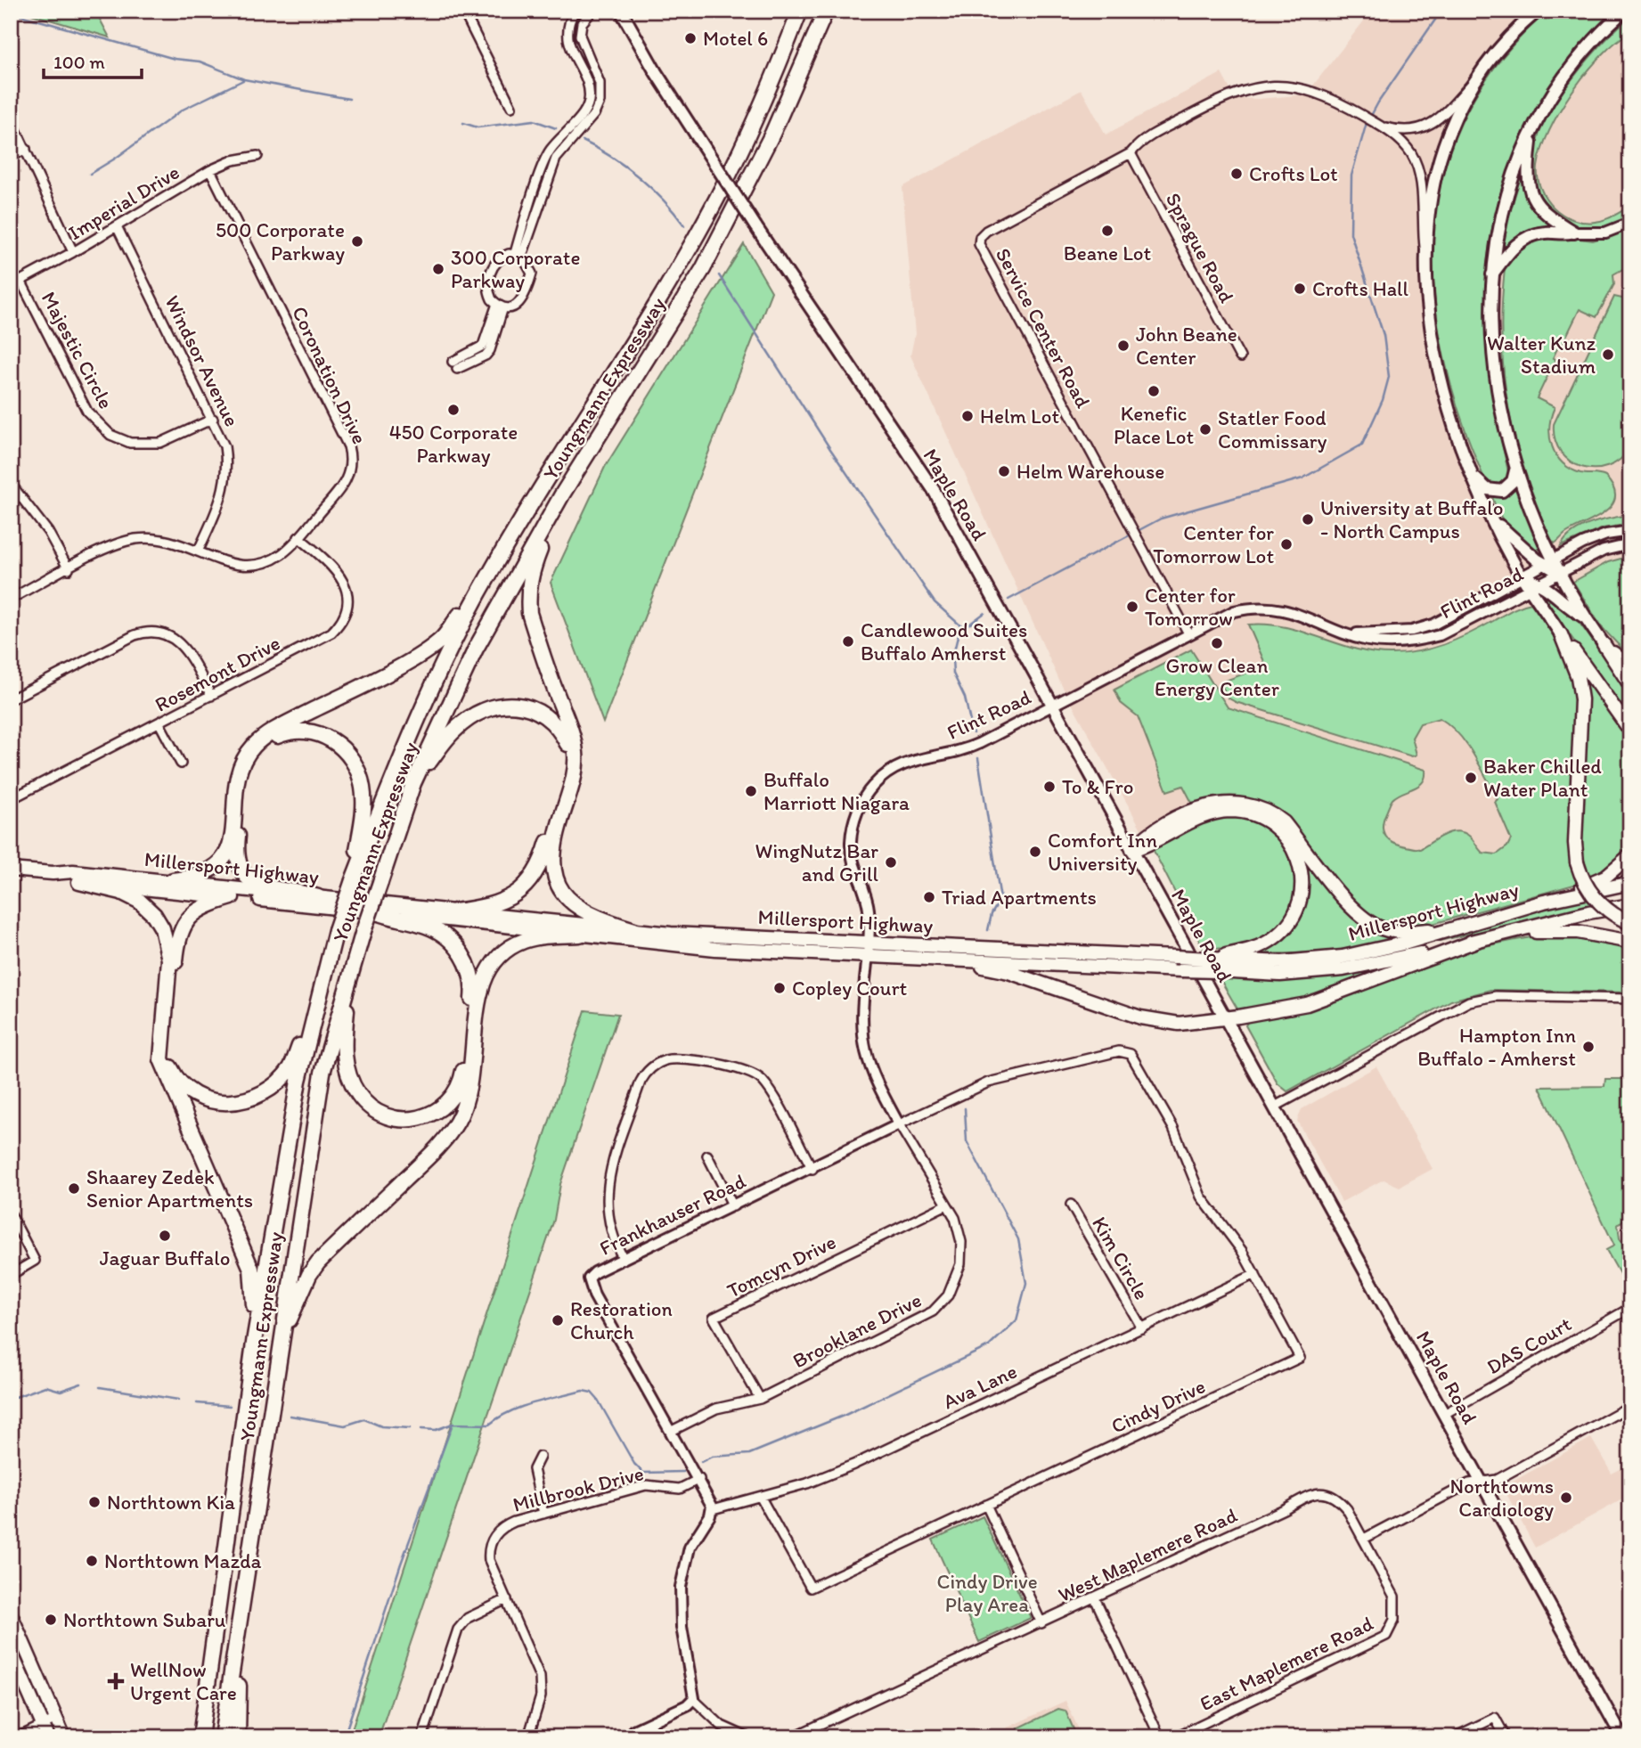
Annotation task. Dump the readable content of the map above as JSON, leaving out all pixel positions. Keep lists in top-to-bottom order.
{
  "streets": {
    "highway": ["Youngmann Expressway"],
    "main road": ["Maple Road", "Millersport Highway"],
    "street": [
      "Imperial Drive",
      "Sprague Road",
      "Service Center Road",
      "Majestic Circle",
      "Windsor Avenue",
      "Coronation Drive",
      "Flint Road",
      "Rosemont Drive",
      "Frankhauser Road",
      "Kim Circle",
      "Tomcyn Drive",
      "Brooklane Drive",
      "DAS Court",
      "Ava Lane",
      "Cindy Drive",
      "Millbrook Drive",
      "West Maplemere Road",
      "East Maplemere Road"
    ]
  },
  "crossings": [
    ["Imperial Drive", "Majestic Circle"],
    ["Imperial Drive", "Windsor Avenue"],
    ["Imperial Drive", "Coronation Drive"],
    ["Sprague Road", "Service Center Road"],
    ["Service Center Road", "Flint Road"],
    ["Majestic Circle", "Windsor Avenue"],
    ["Windsor Avenue", "Coronation Drive"],
    ["Coronation Drive", "Rosemont Drive"],
    ["Maple Road", "Flint Road"],
    ["Maple Road", "DAS Court"],
    ["Flint Road", "Millersport Highway"],
    ["Flint Road", "Frankhauser Road"],
    ["Flint Road", "Brooklane Drive"],
    ["Frankhauser Road", "Brooklane Drive"],
    ["Frankhauser Road", "Ava Lane"],
    ["Frankhauser Road", "Cindy Drive"],
    ["Frankhauser Road", "Millbrook Drive"],
    ["Kim Circle", "Ava Lane"],
    ["Tomcyn Drive", "Brooklane Drive"],
    ["Ava Lane", "Cindy Drive"],
    ["West Maplemere Road", "East Maplemere Road"]
  ],
  "parks": ["Cindy Drive Play Area"],
  "places": {
    "other": [
      "Motel 6",
      "Crofts Lot",
      "Beane Lot",
      "500 Corporate Parkway",
      "300 Corporate Parkway",
      "Crofts Hall",
      "John Beane Center",
      "Walter Kunz Stadium",
      "Kenefic Place Lot",
      "450 Corporate Parkway",
      "Helm Lot",
      "Statler Food Commissary",
      "Helm Warehouse",
      "University at Buffalo - North Campus",
      "Center for Tomorrow Lot",
      "Center for Tomorrow",
      "Candlewood Suites Buffalo Amherst",
      "Grow Clean Energy Center",
      "Baker Chilled Water Plant",
      "To & Fro",
      "Buffalo Marriott Niagara",
      "Comfort Inn University",
      "WingNutz Bar and Grill",
      "Triad Apartments",
      "Copley Court",
      "Hampton Inn Buffalo - Amherst",
      "Shaarey Zedek Senior Apartments",
      "Jaguar Buffalo",
      "Restoration Church",
      "Northtowns Cardiology",
      "Northtown Kia",
      "Northtown Mazda",
      "Northtown Subaru"
    ],
    "health": ["WellNow Urgent Care"]
  },
  "scale_bar": "100 m"
}
